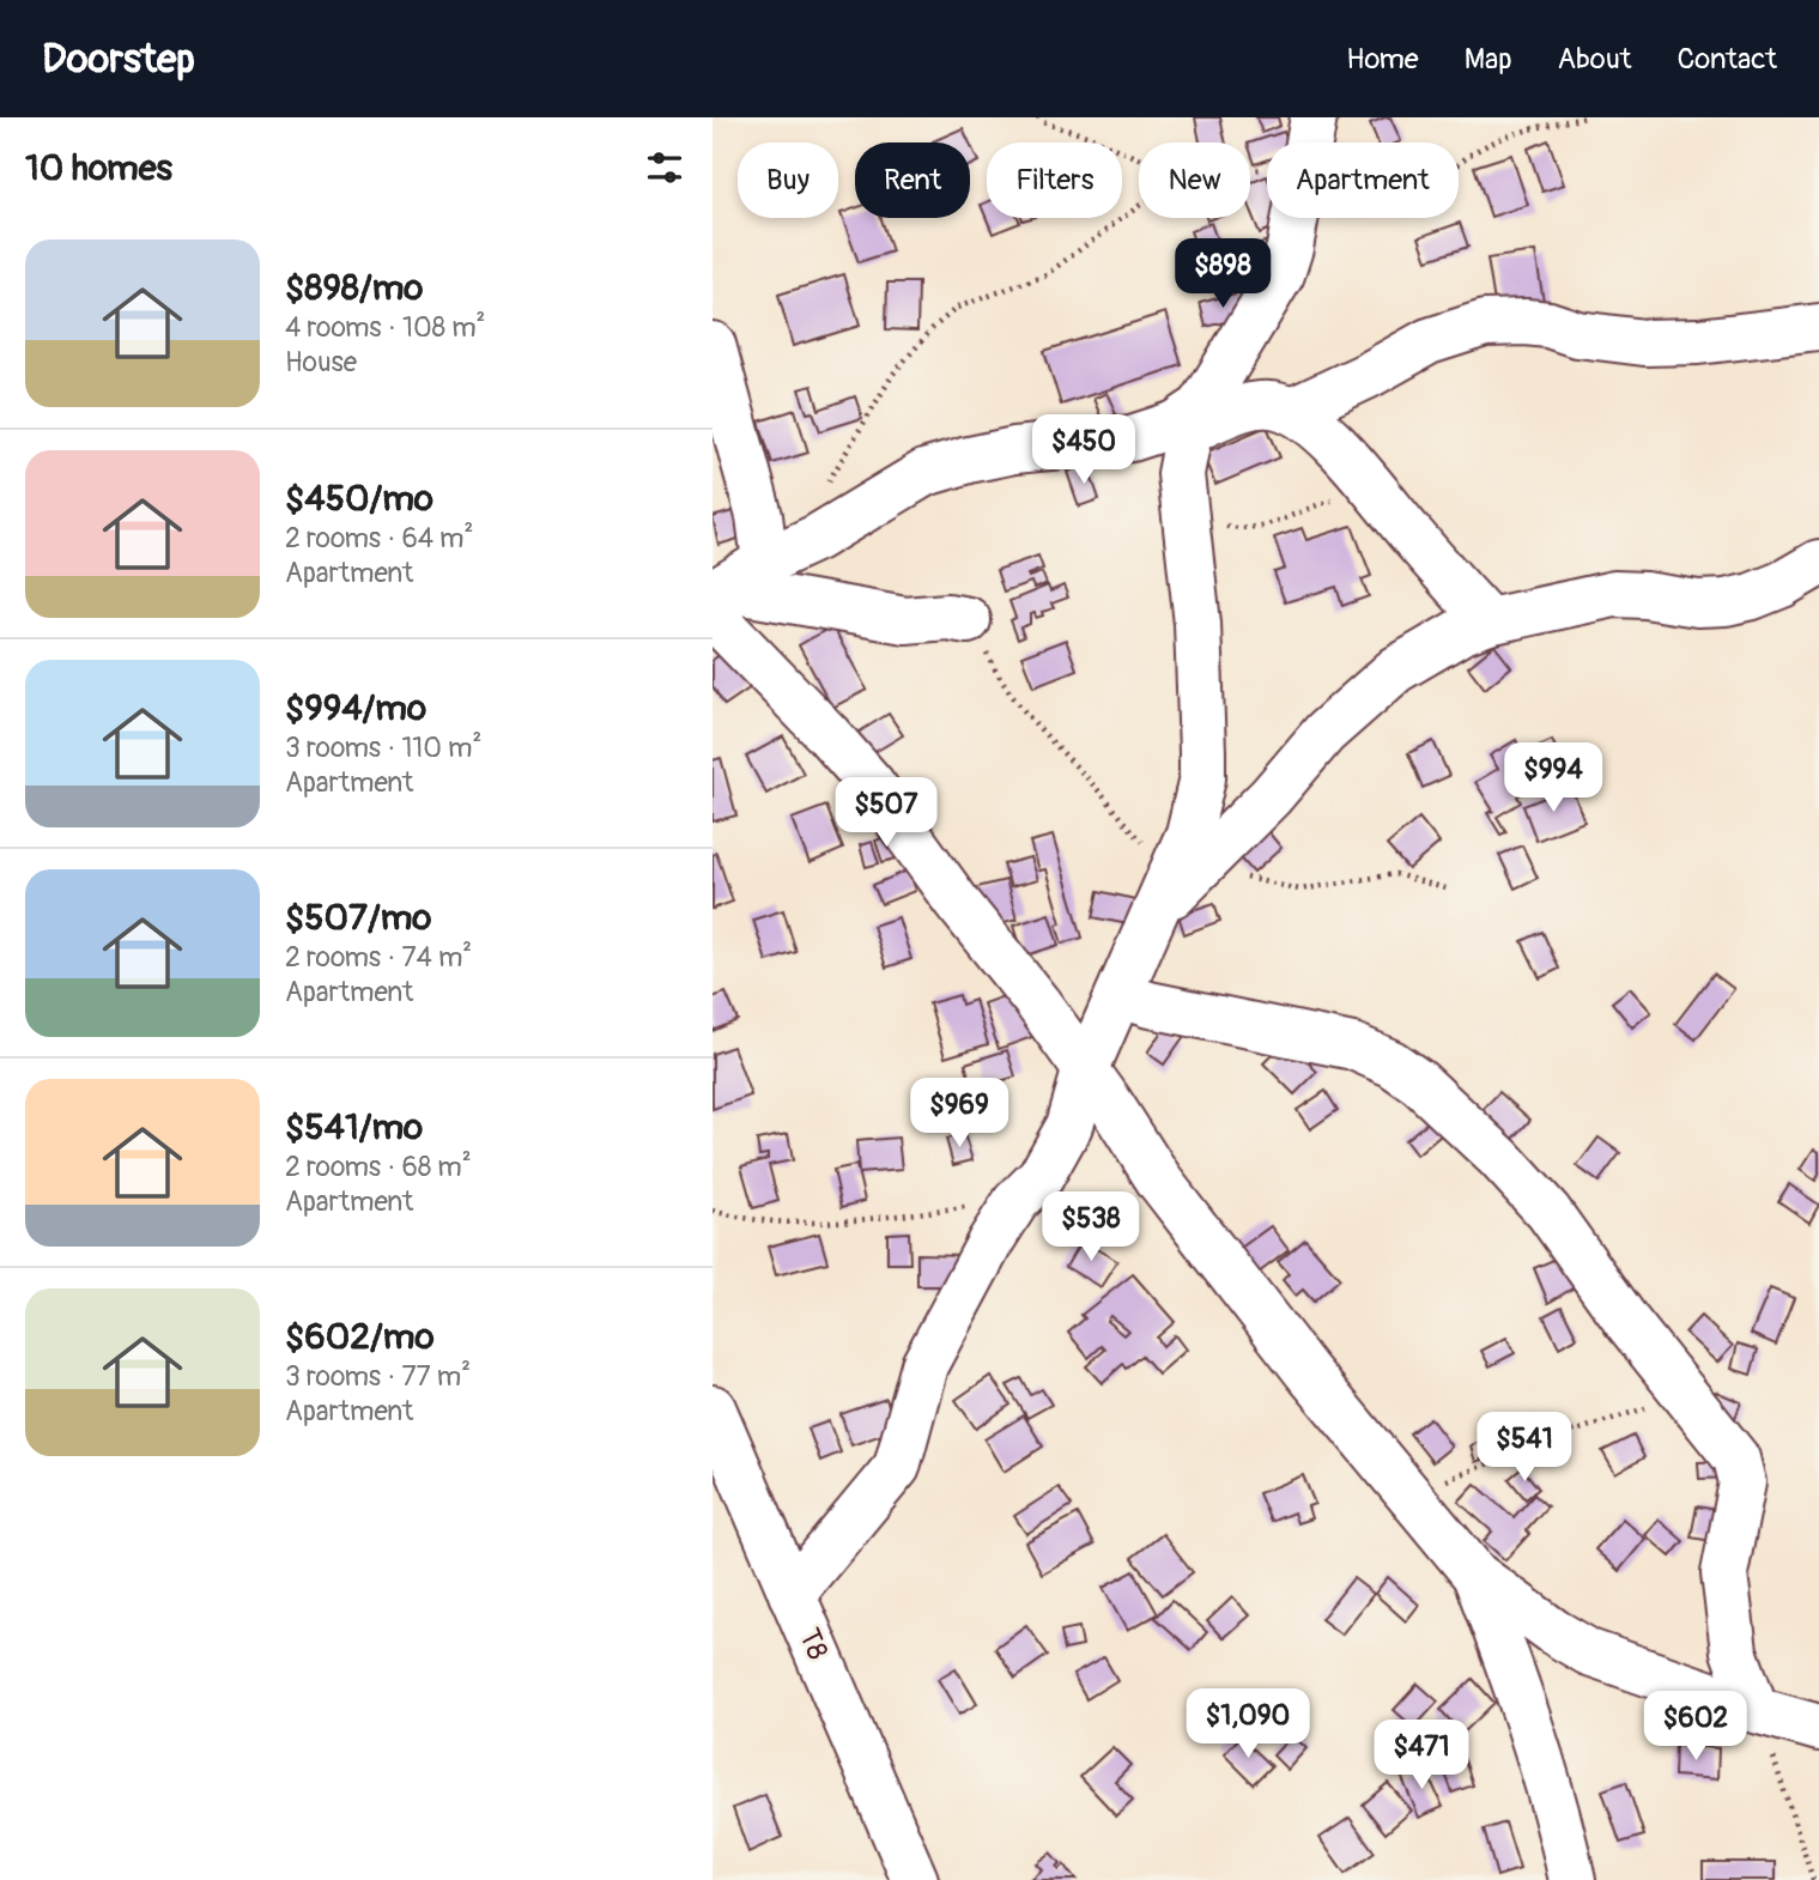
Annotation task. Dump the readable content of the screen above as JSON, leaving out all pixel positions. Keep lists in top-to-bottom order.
{
  "streets": {
    "street": ["T8"]
  },
  "page": {
    "header": "Doorstep",
    "nav": [
      "Home",
      "Map",
      "About",
      "Contact"
    ],
    "heading": "10 homes",
    "chip": [
      "Buy",
      "Rent",
      "Filters",
      "New",
      "Apartment"
    ],
    "list": [
      {
        "name": "$898/mo",
        "note": "4 rooms · 108 m² · House"
      },
      {
        "name": "$450/mo",
        "note": "2 rooms · 64 m² · Apartment"
      },
      {
        "name": "$994/mo",
        "note": "3 rooms · 110 m² · Apartment"
      },
      {
        "name": "$507/mo",
        "note": "2 rooms · 74 m² · Apartment"
      },
      {
        "name": "$541/mo",
        "note": "2 rooms · 68 m² · Apartment"
      },
      {
        "name": "$602/mo",
        "note": "3 rooms · 77 m² · Apartment"
      }
    ],
    "price": [
      "$898",
      "$450",
      "$994",
      "$507",
      "$969",
      "$538",
      "$541",
      "$1,090",
      "$602",
      "$471"
    ]
  }
}
